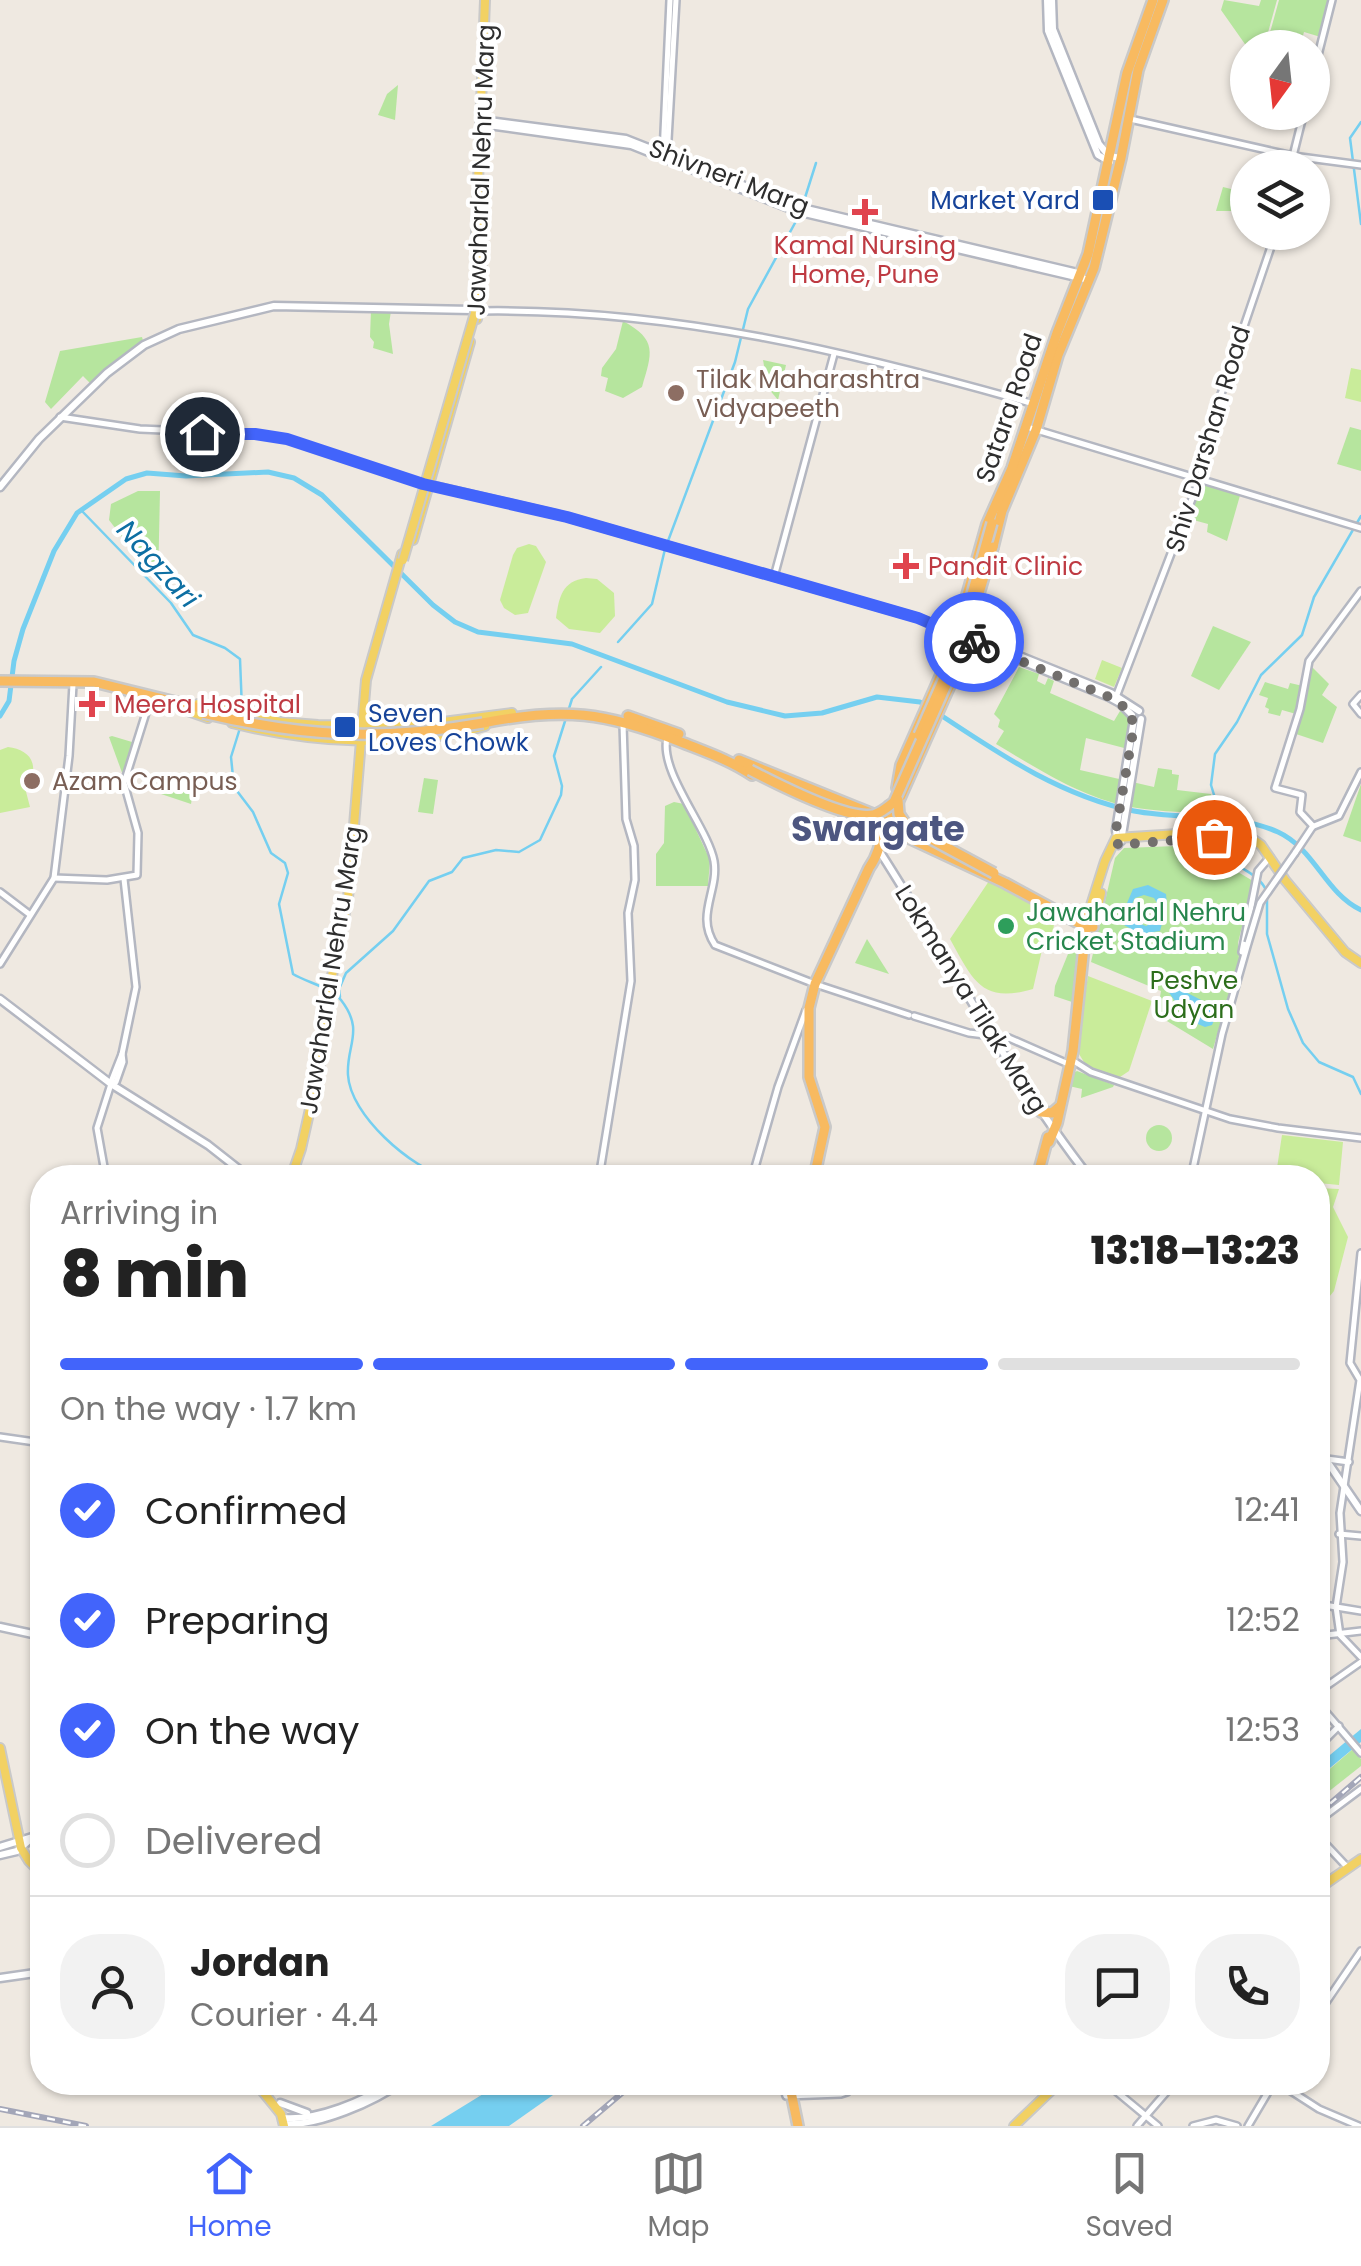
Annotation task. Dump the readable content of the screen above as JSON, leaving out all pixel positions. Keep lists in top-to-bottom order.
{
  "streets": {
    "highway": ["Satara Road"],
    "main road": ["Jawaharlal Nehru Marg", "Shivneri Marg", "Lokmanya Tilak Marg"],
    "street": ["Shiv Darshan Road"]
  },
  "crossings": [
    ["Jawaharlal Nehru Marg", "Shivneri Marg"],
    ["Shivneri Marg", "Satara Road"]
  ],
  "districts": ["Swargate"],
  "water": ["Nagzari"],
  "parks": ["Peshve Udyan"],
  "places": {
    "transit": ["Market Yard", "Seven Loves Chowk"],
    "health": ["Kamal Nursing Home, Pune", "Pandit Clinic", "Meera Hospital"],
    "other": ["Tilak Maharashtra Vidyapeeth", "Azam Campus", "Jawaharlal Nehru Cricket Stadium"]
  },
  "north": "bottom",
  "page": {
    "heading": ["8 min", "Arriving in", "13:18–13:23"],
    "panel": ["Jordan", "Courier · 4.4"],
    "bar": "On the way · 1.7 km",
    "list": [
      ["Confirmed", "12:41"],
      ["Preparing", "12:52"],
      ["On the way", "12:53"],
      "Delivered"
    ],
    "tabs": ["Home", "Map", "Saved"]
  }
}
